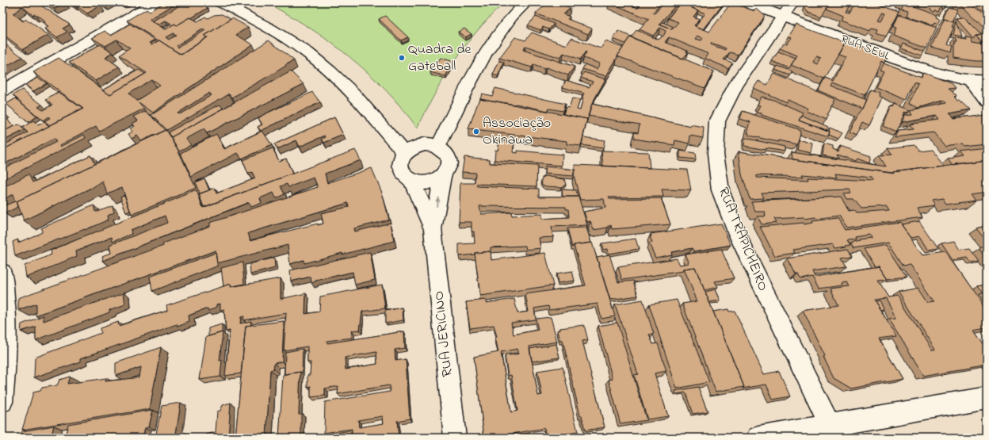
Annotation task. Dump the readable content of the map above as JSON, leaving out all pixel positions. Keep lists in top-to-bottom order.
{
  "streets": {
    "street": ["RUA SEUL", "RUA TRAPICHEIRO", "RUA JERICINO"]
  },
  "crossings": [
    ["RUA SEUL", "RUA TRAPICHEIRO"]
  ],
  "places": ["Quadra de Gateball", "Associação Okinawa"]
}
